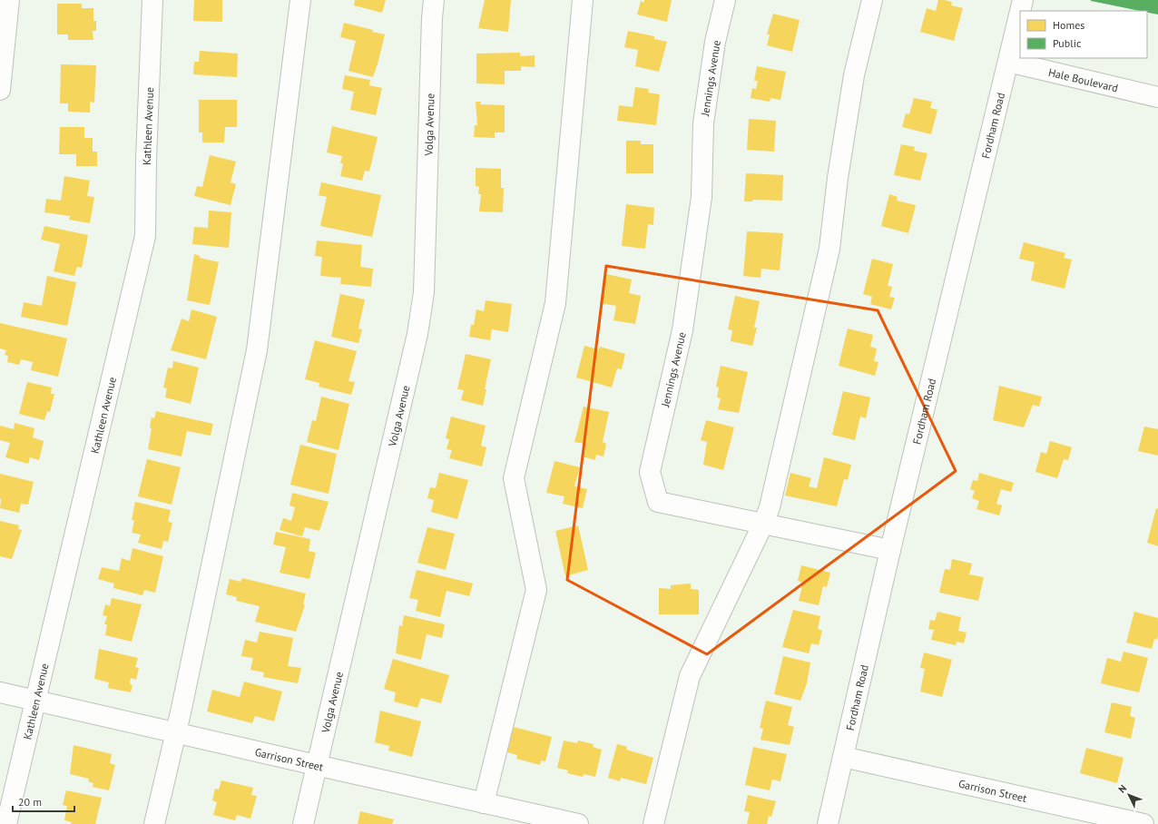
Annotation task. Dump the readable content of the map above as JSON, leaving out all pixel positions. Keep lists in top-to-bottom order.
{
  "streets": {
    "street": [
      "Jennings Avenue",
      "Hale Boulevard",
      "Volga Avenue",
      "Kathleen Avenue",
      "Fordham Road",
      "Garrison Street"
    ]
  },
  "crossings": [
    ["Jennings Avenue", "Fordham Road"],
    ["Hale Boulevard", "Fordham Road"],
    ["Volga Avenue", "Garrison Street"],
    ["Kathleen Avenue", "Garrison Street"],
    ["Fordham Road", "Garrison Street"]
  ],
  "legend": ["Homes", "Public"],
  "scale_bar": "20 m",
  "north": "top left"
}
